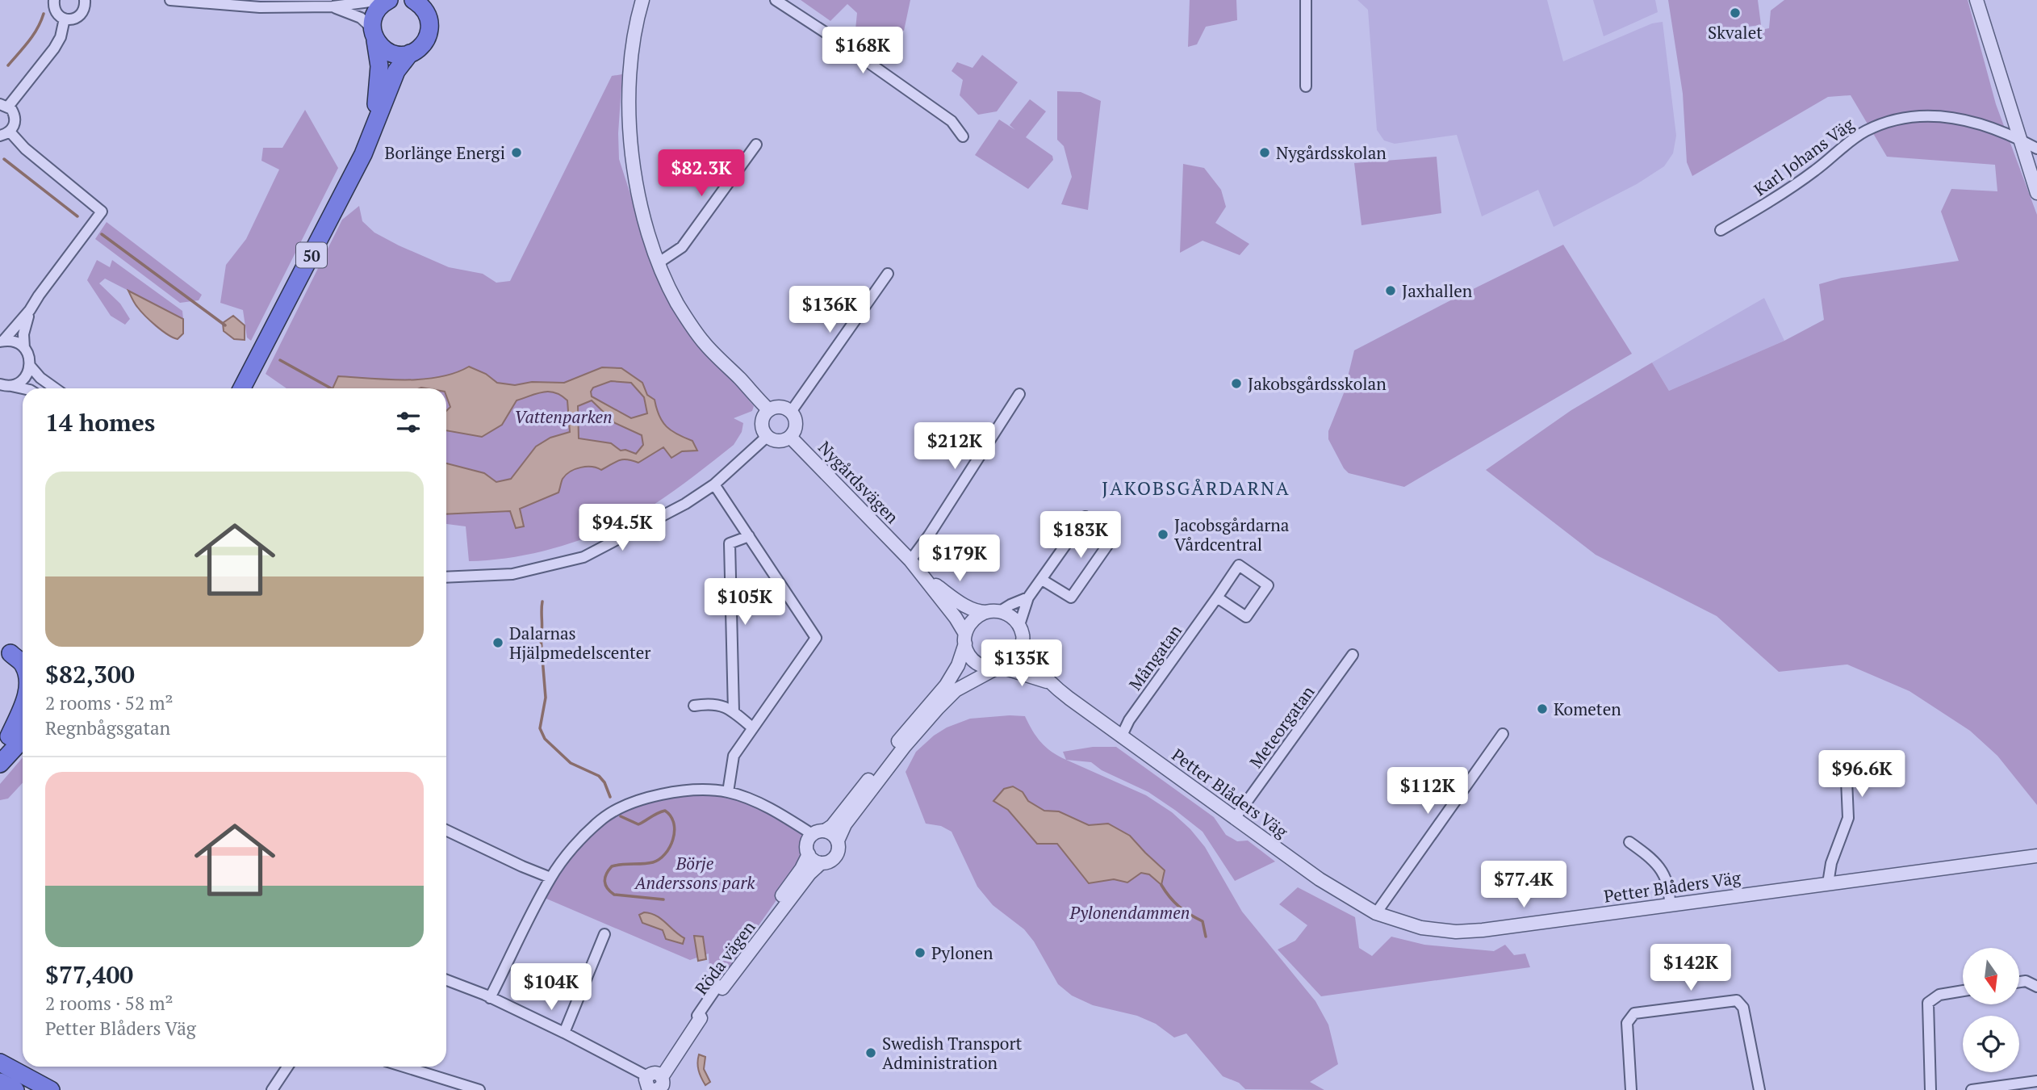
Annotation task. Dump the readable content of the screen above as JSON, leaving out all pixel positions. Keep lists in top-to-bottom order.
{
  "streets": {
    "highway": ["50"],
    "street": [
      "Karl Johans Väg",
      "Nygårdsvägen",
      "Mångatan",
      "Meteorgatan",
      "Petter Blåders Väg",
      "Röda vägen"
    ]
  },
  "crossings": [
    ["Nygårdsvägen", "Petter Blåders Väg"],
    ["Mångatan", "Petter Blåders Väg"],
    ["Meteorgatan", "Petter Blåders Väg"]
  ],
  "districts": ["JAKOBSGÅRDARNA"],
  "parks": ["Vattenparken", "Börje Anderssons park", "Pylonendammen"],
  "places": [
    "Skvalet",
    "Borlänge Energi",
    "Nygårdsskolan",
    "Jaxhallen",
    "Jakobsgårdsskolan",
    "Jacobsgårdarna Vårdcentral",
    "Dalarnas Hjälpmedelscenter",
    "Kometen",
    "Pylonen",
    "Swedish Transport Administration"
  ],
  "north": "bottom",
  "page": {
    "price": [
      "$168K",
      "$82.3K",
      "$136K",
      "$212K",
      "$94.5K",
      "$183K",
      "$179K",
      "$105K",
      "$135K",
      "$96.6K",
      "$112K",
      "$77.4K",
      "$142K",
      "$104K"
    ],
    "heading": "14 homes",
    "list": [
      {
        "name": "$82,300",
        "note": "2 rooms · 52 m² · Regnbågsgatan"
      },
      {
        "name": "$77,400",
        "note": "2 rooms · 58 m² · Petter Blåders Väg"
      }
    ]
  }
}
